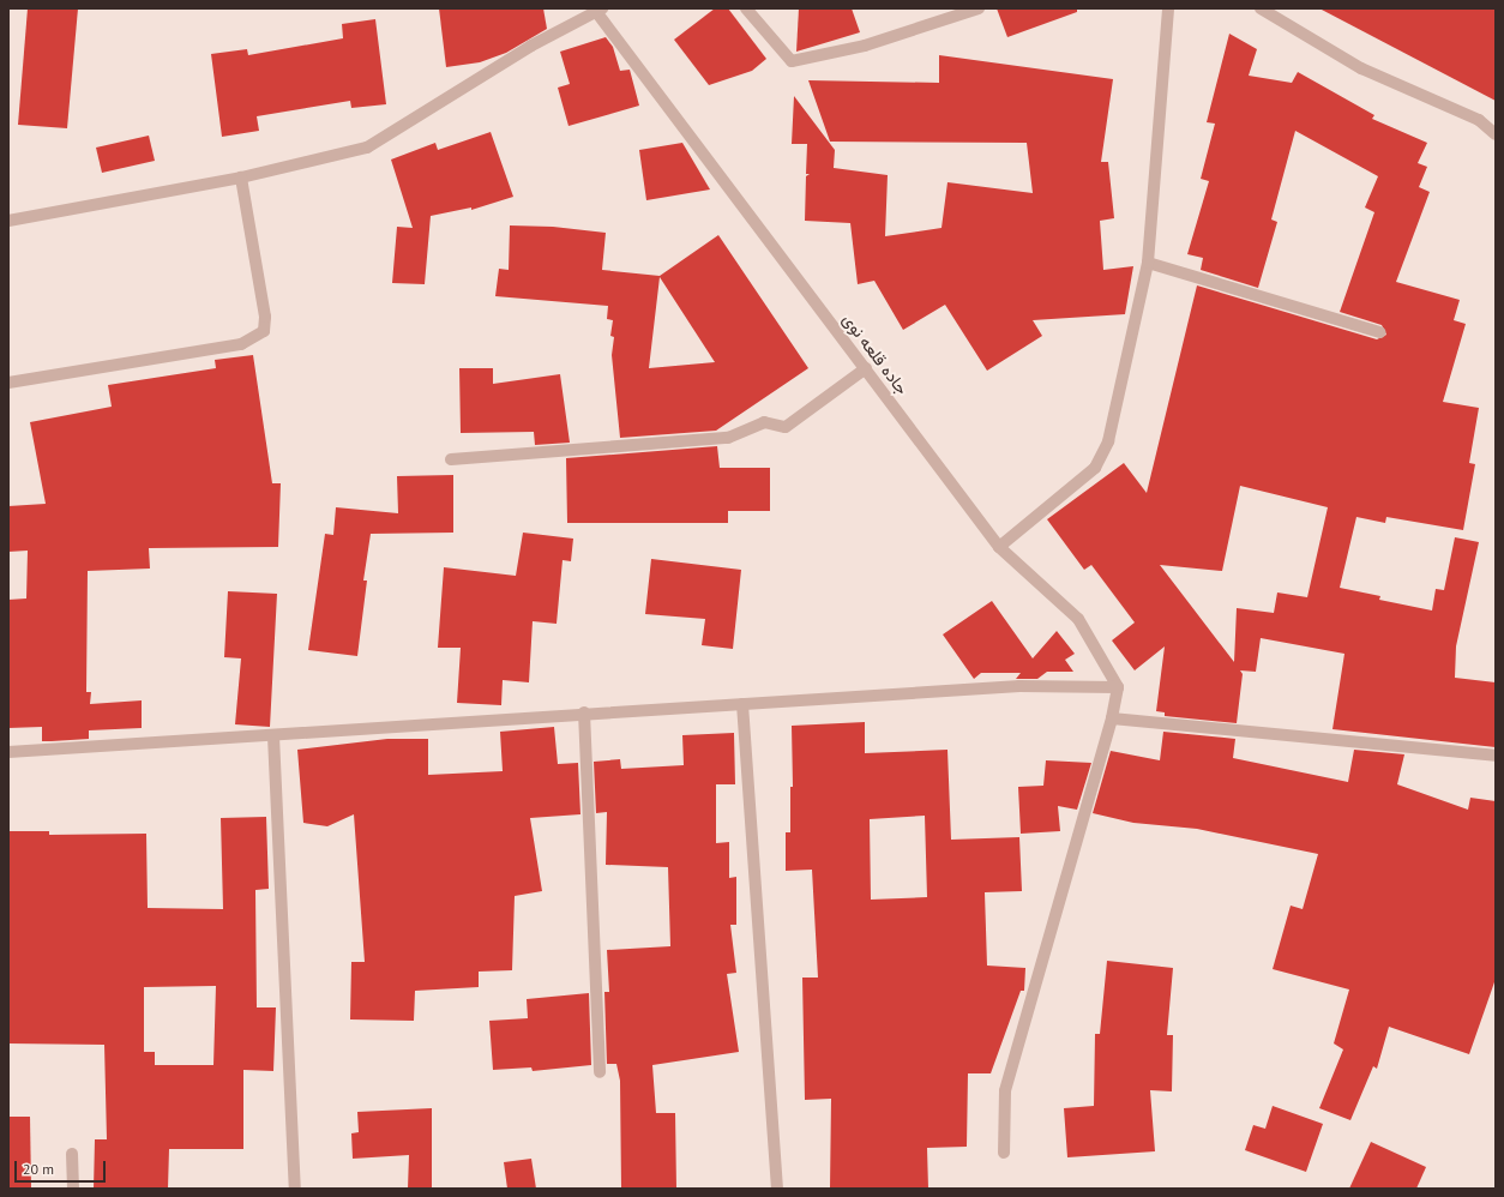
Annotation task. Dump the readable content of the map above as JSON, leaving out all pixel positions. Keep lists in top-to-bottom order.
{
  "streets": {
    "street": ["جاده قلعه نوی"]
  },
  "scale_bar": "20 m"
}
